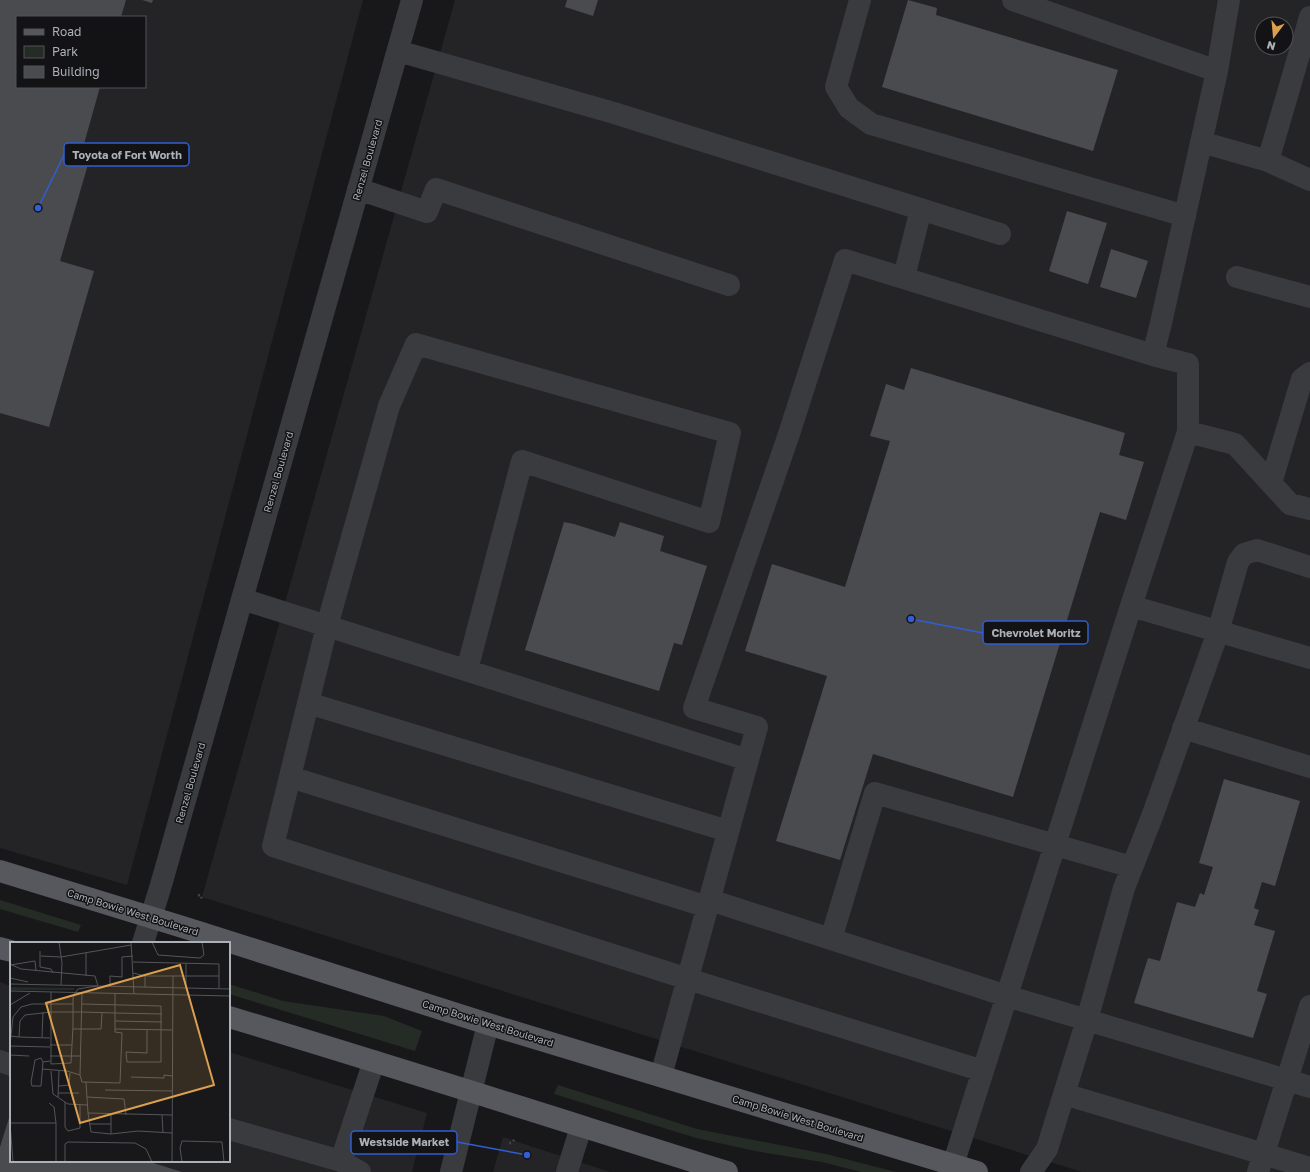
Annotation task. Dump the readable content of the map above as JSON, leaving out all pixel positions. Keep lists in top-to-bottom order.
{
  "streets": {
    "main road": ["Camp Bowie West Boulevard"],
    "street": ["Renzel Boulevard"]
  },
  "crossings": [
    ["Renzel Boulevard", "Camp Bowie West Boulevard"]
  ],
  "places": ["Toyota of Fort Worth", "Chevrolet Moritz", "Westside Market"],
  "legend": ["Road", "Park", "Building"],
  "north": "bottom"
}
